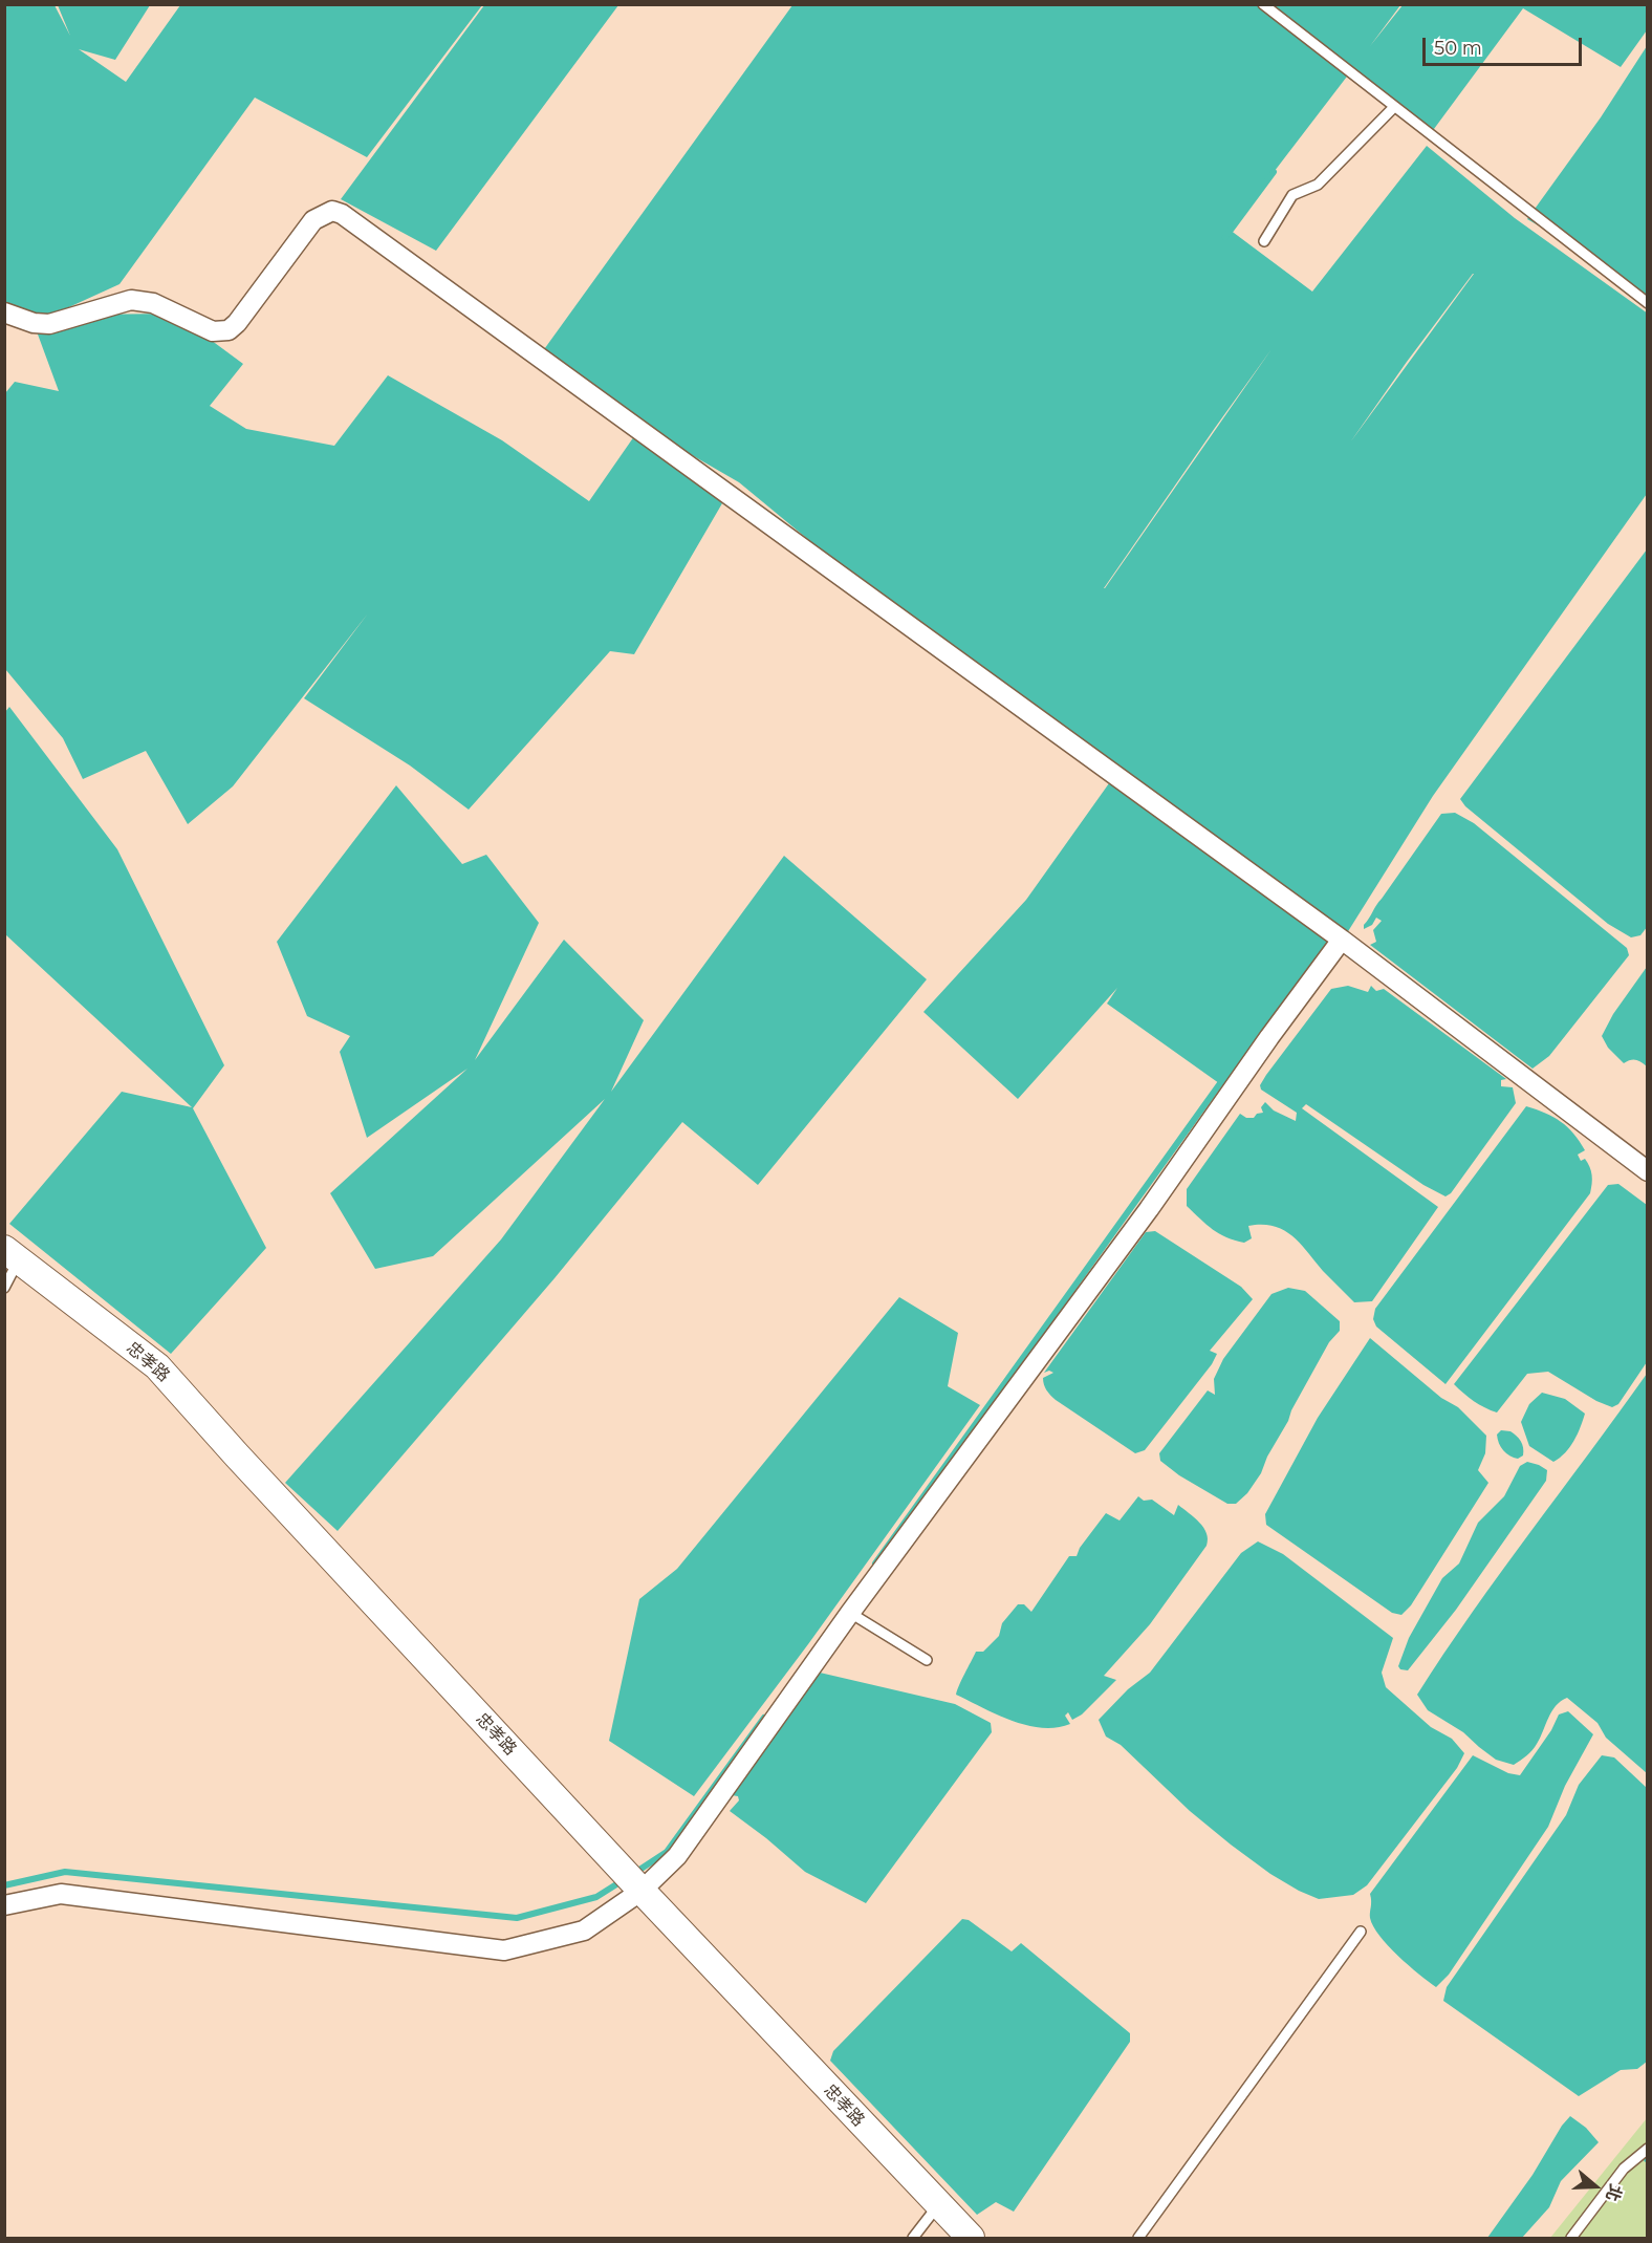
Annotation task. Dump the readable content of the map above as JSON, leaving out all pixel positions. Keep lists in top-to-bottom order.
{
  "streets": {
    "street": ["忠孝路"]
  },
  "scale_bar": "50 m",
  "north": "right"
}
